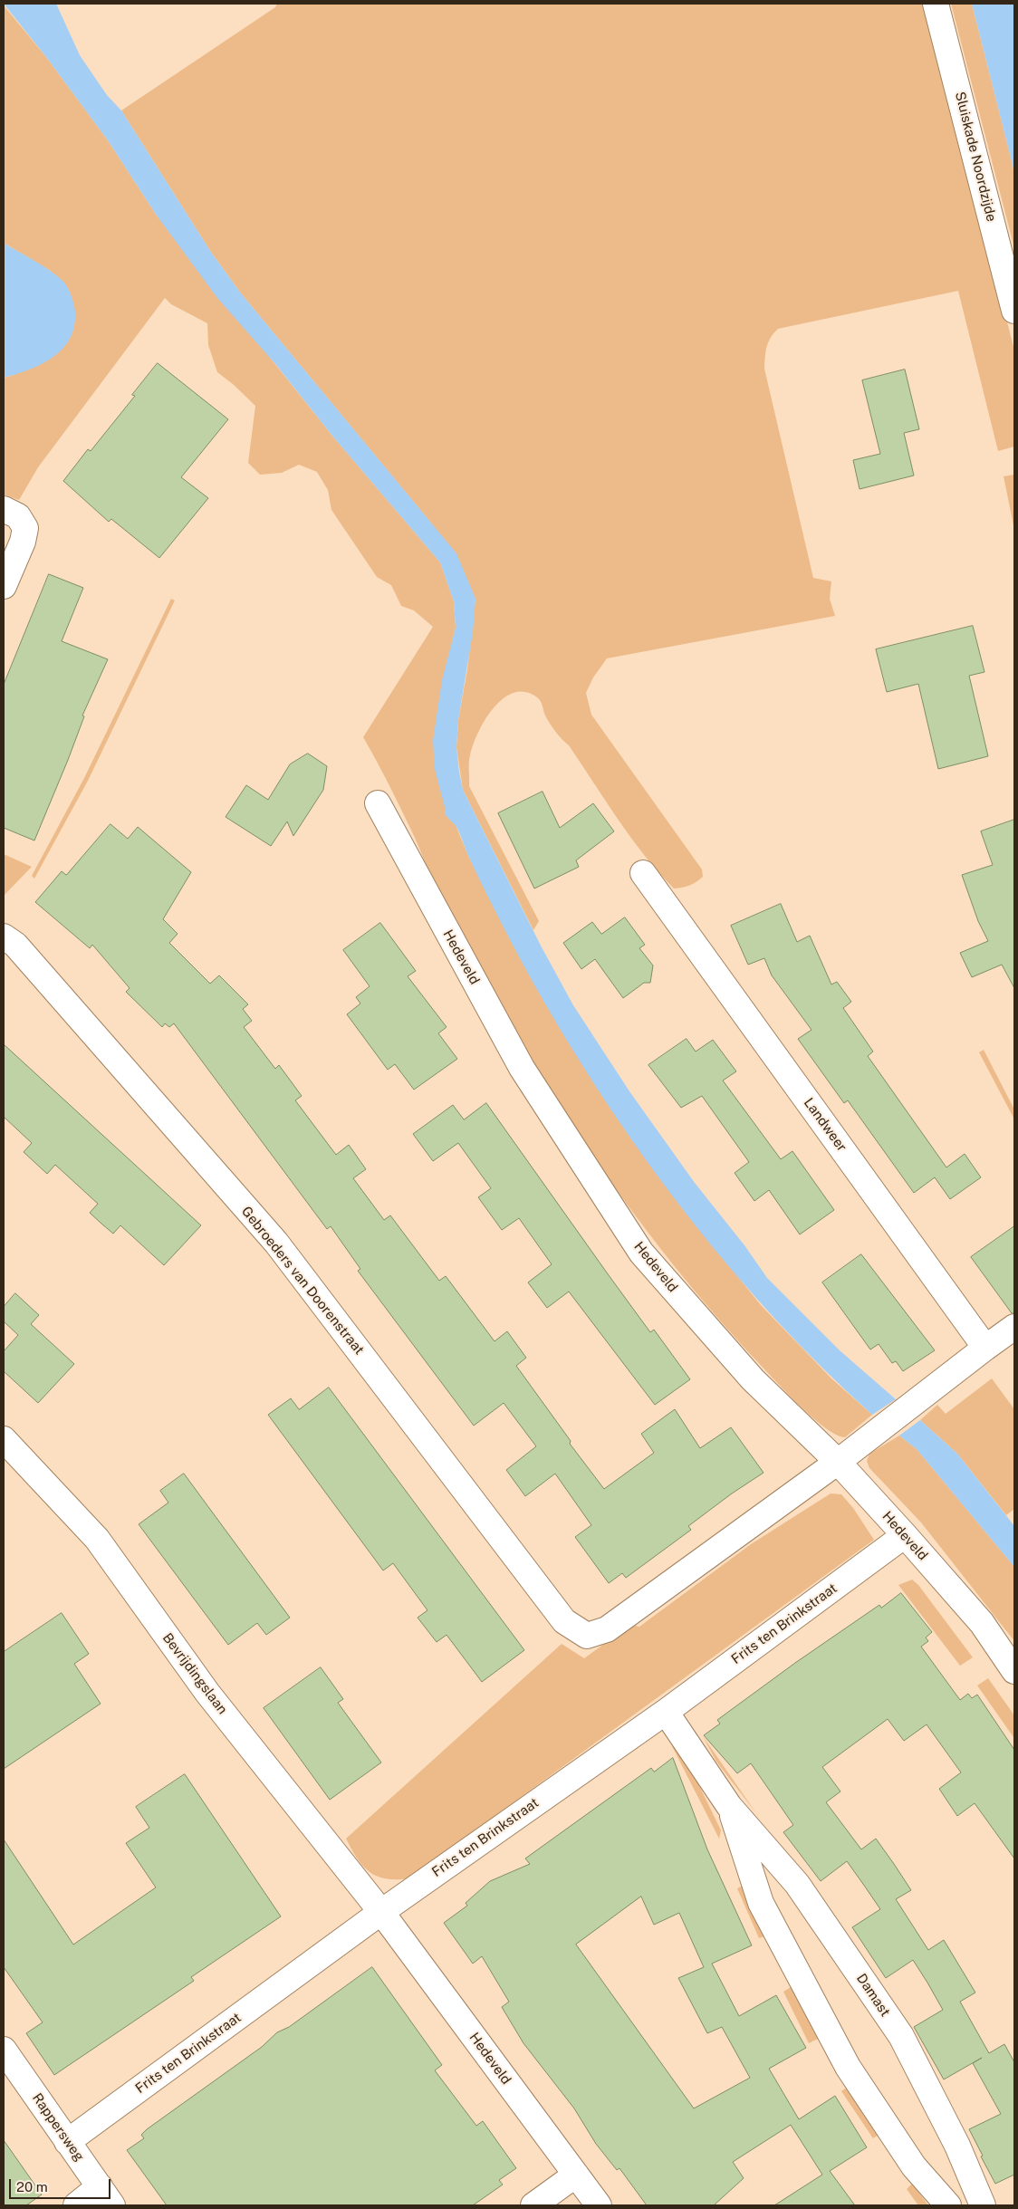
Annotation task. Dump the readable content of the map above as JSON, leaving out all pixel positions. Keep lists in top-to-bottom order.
{
  "streets": {
    "street": [
      "Sluiskade Noordzijde",
      "Hedeveld",
      "Landweer",
      "Gebroeders van Doorenstraat",
      "Frits ten Brinkstraat",
      "Bevrijdingslaan",
      "Damast",
      "Rappersweg"
    ]
  },
  "crossings": [
    ["Hedeveld", "Gebroeders van Doorenstraat"],
    ["Hedeveld", "Frits ten Brinkstraat"],
    ["Hedeveld", "Bevrijdingslaan"],
    ["Frits ten Brinkstraat", "Bevrijdingslaan"],
    ["Frits ten Brinkstraat", "Damast"],
    ["Frits ten Brinkstraat", "Rappersweg"]
  ],
  "scale_bar": "20 m"
}
